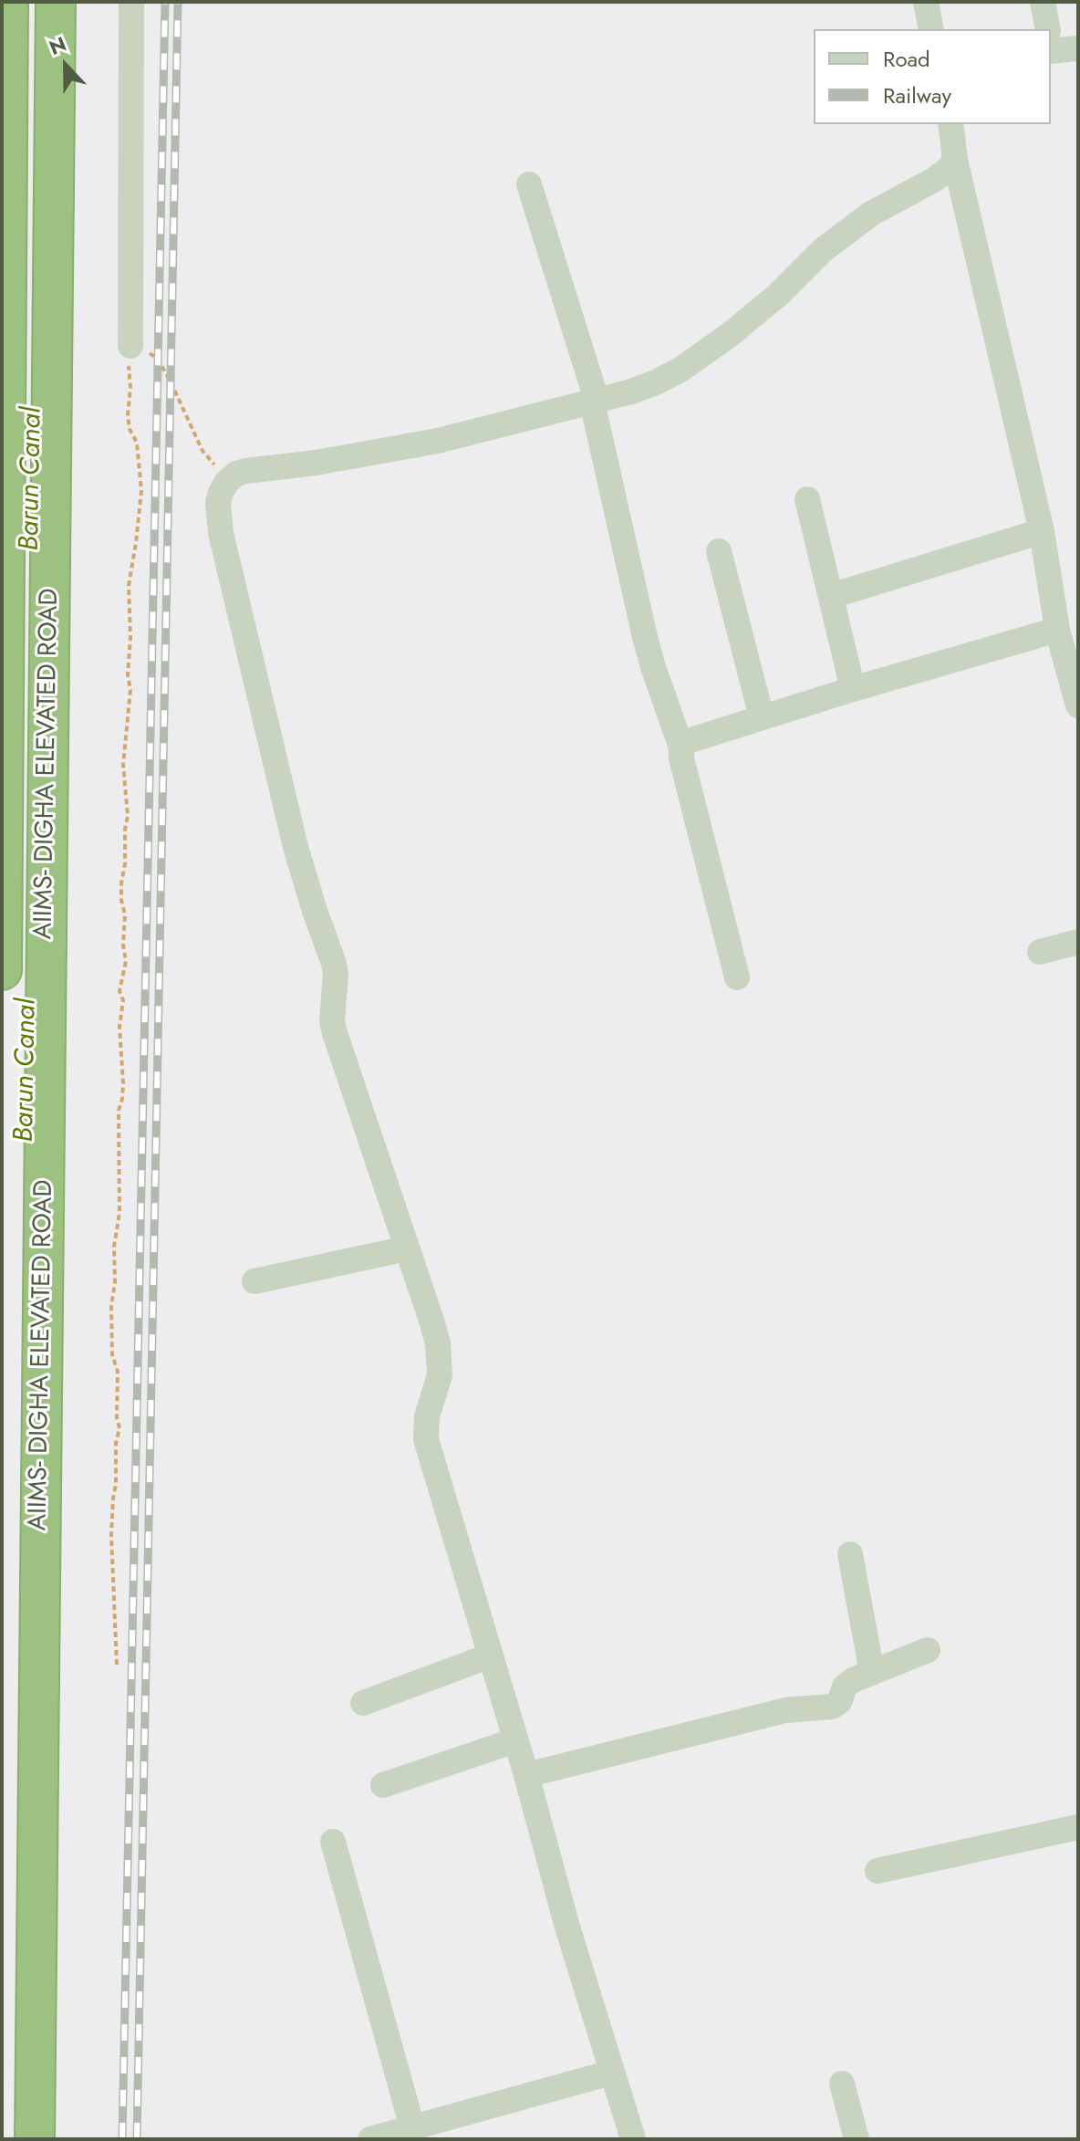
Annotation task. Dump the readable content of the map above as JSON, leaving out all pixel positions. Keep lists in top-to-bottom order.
{
  "streets": {
    "highway": ["AIIMS- DIGHA ELEVATED ROAD"]
  },
  "water": ["Barun Canal"],
  "legend": ["Road", "Railway"],
  "north": "top"
}
